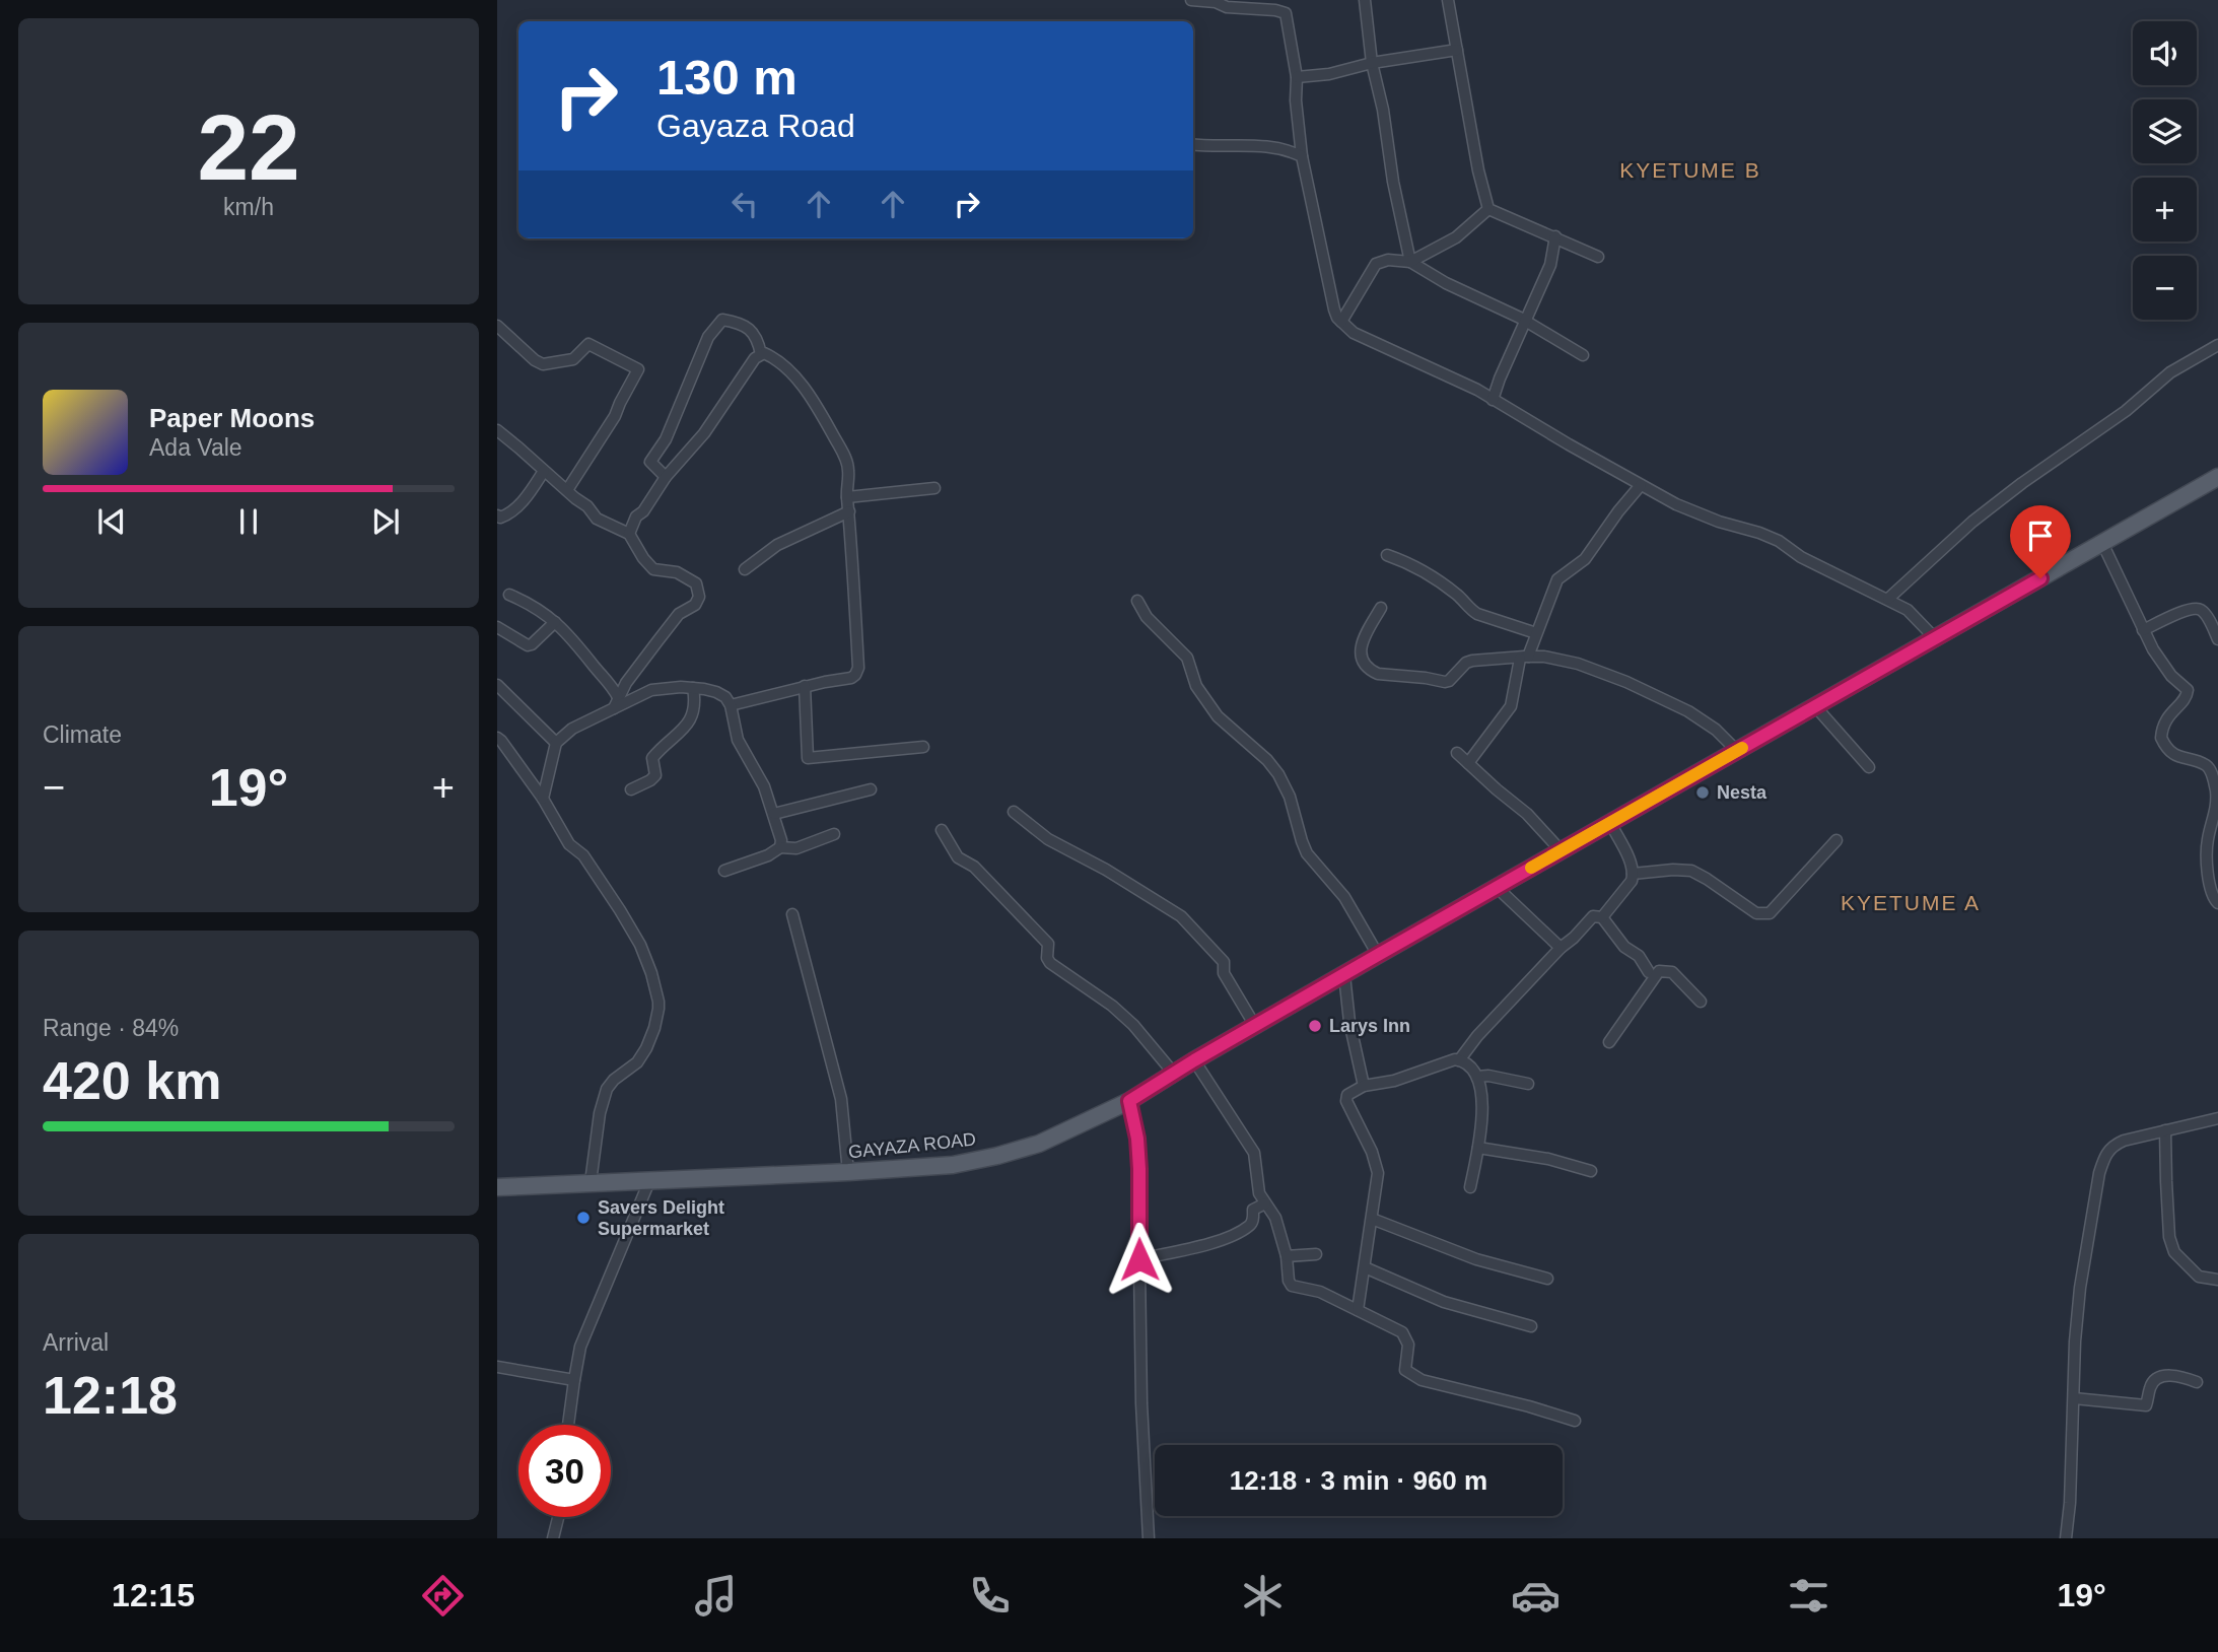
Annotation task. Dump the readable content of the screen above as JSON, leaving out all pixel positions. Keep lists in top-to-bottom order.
{
  "streets": {
    "main road": ["GAYAZA ROAD"]
  },
  "districts": ["KYETUME B", "KYETUME A"],
  "places": ["Nesta", "Larys Inn", "Savers Delight Supermarket"],
  "page": {
    "tile": [
      ["22", "km/h"],
      "Climate",
      ["Range · 84%", "420 km"],
      ["Arrival", "12:18"]
    ],
    "map_buttons": ["+", "−"],
    "turn": ["130 m", "Gayaza Road"],
    "song": ["Paper Moons", "Ada Vale"],
    "heat": ["−", "19°", "+"],
    "limit": "30",
    "trip": "12:18 · 3 min · 960 m",
    "tabs": ["12:15", "19°"]
  }
}
